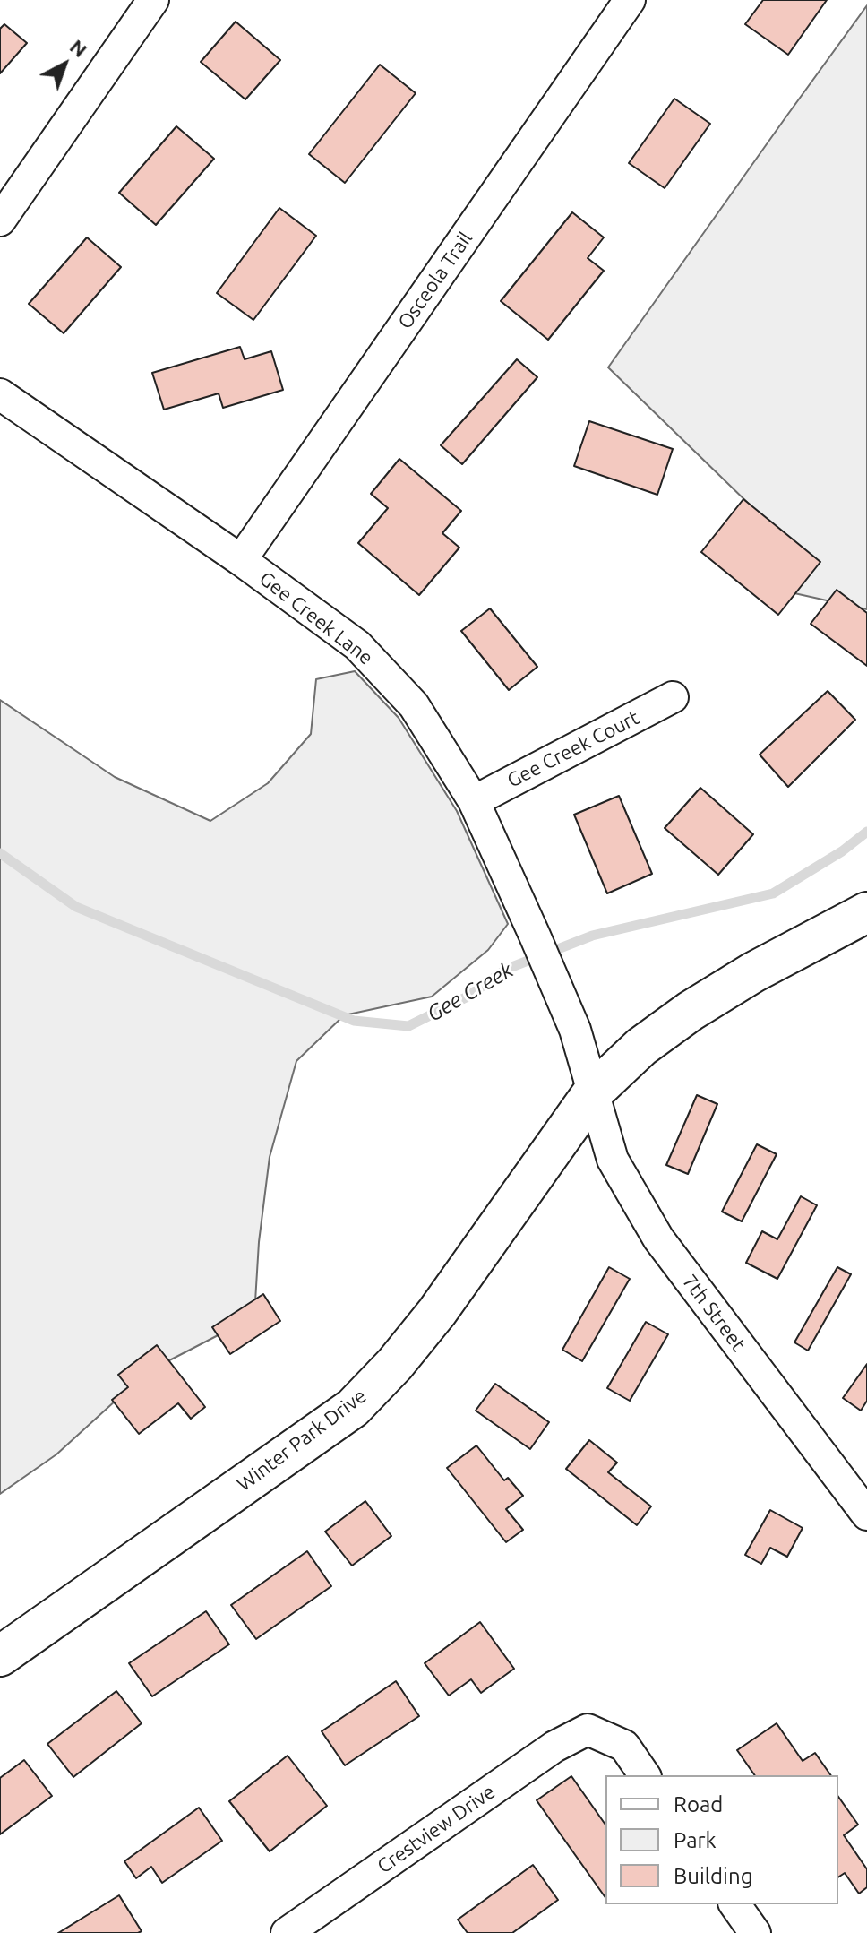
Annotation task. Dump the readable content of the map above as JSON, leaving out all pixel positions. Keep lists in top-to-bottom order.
{
  "streets": {
    "street": [
      "Osceola Trail",
      "Gee Creek Lane",
      "Gee Creek Court",
      "7th Street",
      "Winter Park Drive",
      "Crestview Drive"
    ]
  },
  "crossings": [
    ["Osceola Trail", "Gee Creek Lane"],
    ["Gee Creek Lane", "Gee Creek Court"],
    ["Gee Creek Lane", "7th Street"],
    ["Gee Creek Lane", "Winter Park Drive"],
    ["7th Street", "Winter Park Drive"]
  ],
  "water": ["Gee Creek"],
  "legend": ["Road", "Park", "Building"],
  "north": "top right"
}
